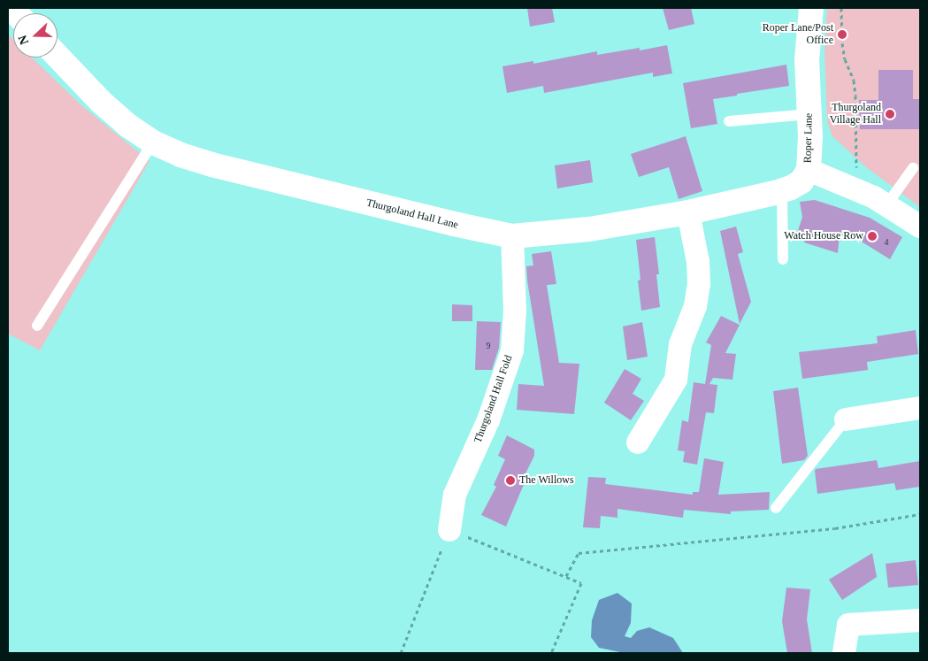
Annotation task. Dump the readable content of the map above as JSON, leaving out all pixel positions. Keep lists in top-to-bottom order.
{
  "streets": {
    "street": ["Roper Lane", "Thurgoland Hall Lane", "Thurgoland Hall Fold"]
  },
  "crossings": [
    ["Roper Lane", "Thurgoland Hall Lane"],
    ["Thurgoland Hall Lane", "Thurgoland Hall Fold"]
  ],
  "places": [
    "Roper Lane/Post Office",
    "Thurgoland Village Hall",
    "Watch House Row",
    "The Willows"
  ],
  "house_numbers": ["4", "9"],
  "north": "left"
}
